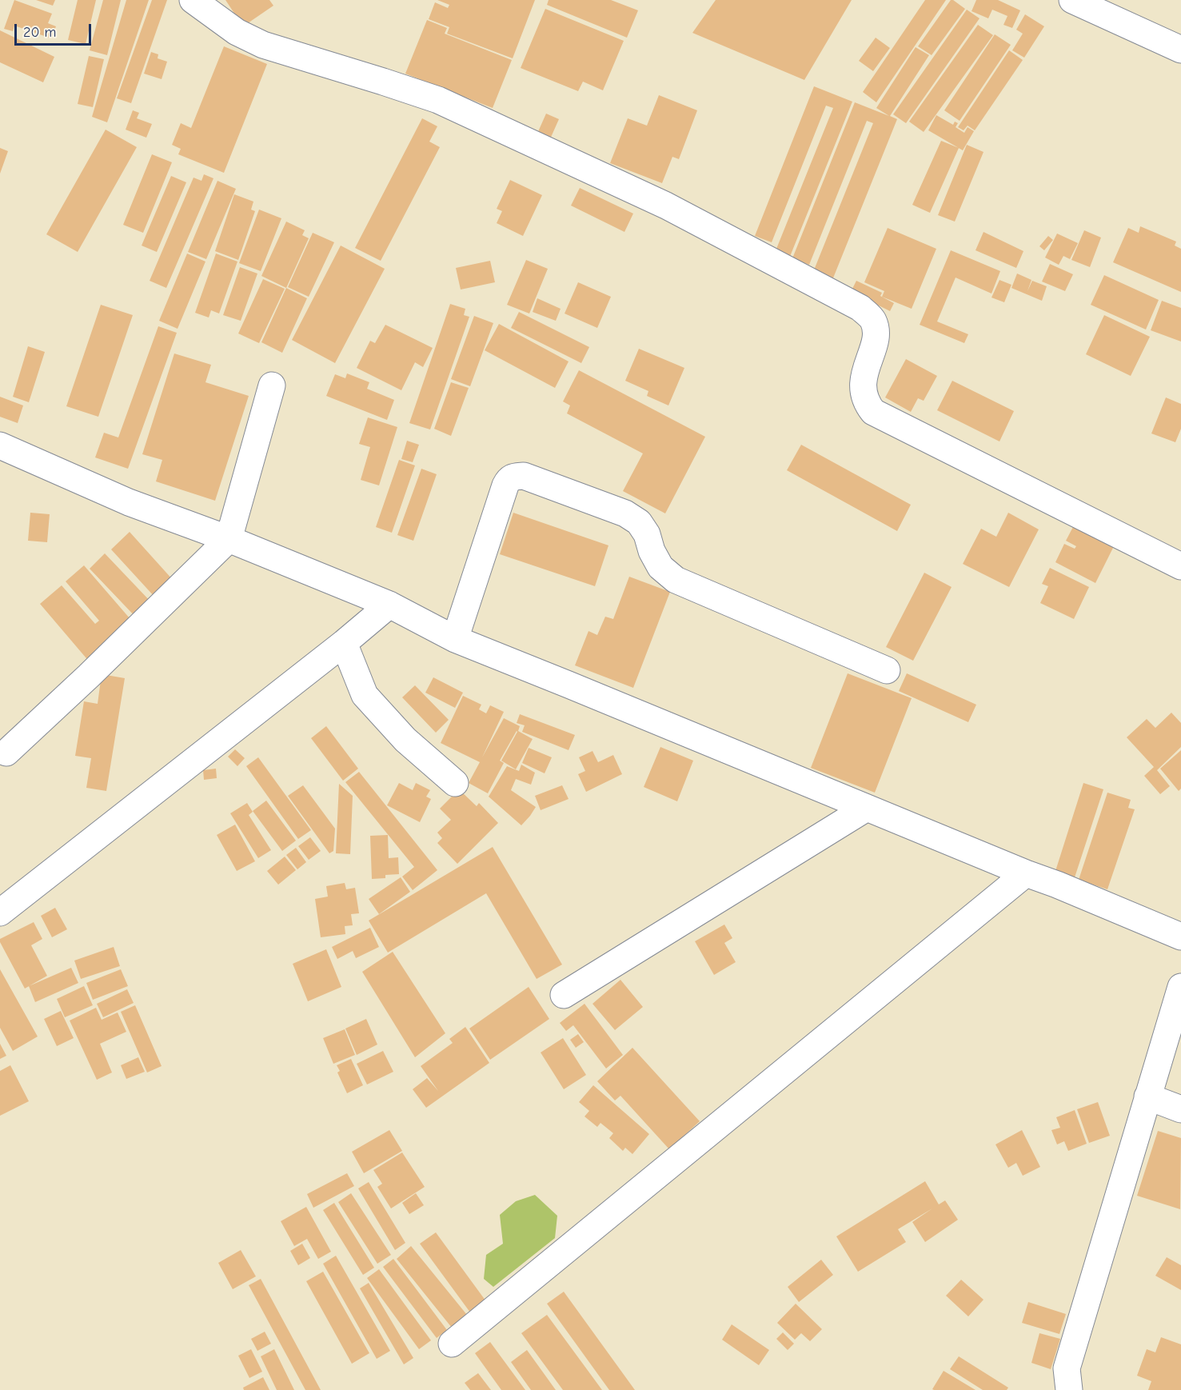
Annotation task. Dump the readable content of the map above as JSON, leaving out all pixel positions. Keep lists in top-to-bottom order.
{
  "scale_bar": "20 m"
}
